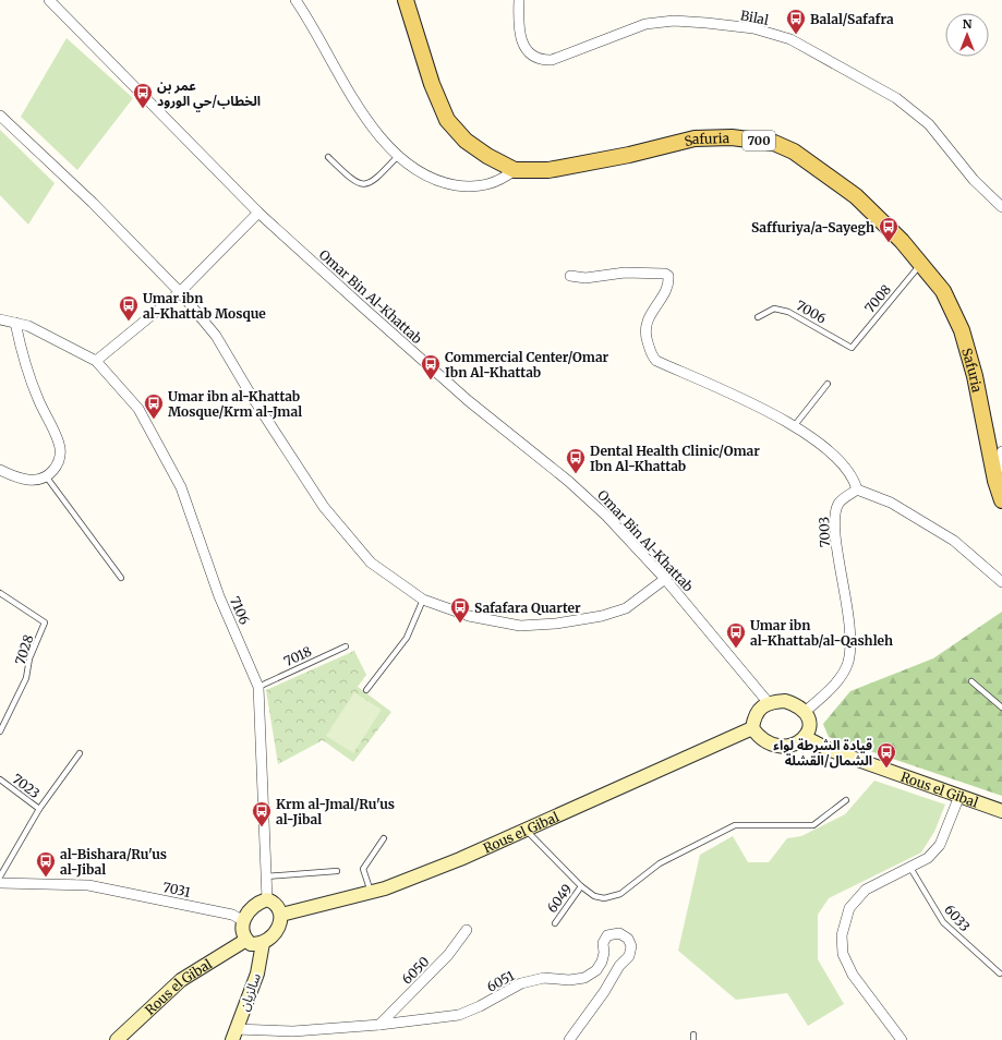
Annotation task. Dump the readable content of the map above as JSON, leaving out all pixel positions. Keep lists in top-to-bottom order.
{
  "streets": {
    "main road": ["Safuria", "700"],
    "street": [
      "Bilal",
      "Omar Bin Al-Khattab",
      "7003",
      "7106",
      "Rous el Gibal",
      "7031",
      "6050",
      "6051",
      "سالزيان"
    ],
    "lane": [
      "7008",
      "7006",
      "7028",
      "7018",
      "7023",
      "6049",
      "6033"
    ]
  },
  "crossings": [
    ["Safuria", "7008"],
    ["Omar Bin Al-Khattab", "7003"],
    ["Omar Bin Al-Khattab", "Rous el Gibal"],
    ["7008", "7006"],
    ["7003", "Rous el Gibal"],
    ["7106", "7018"],
    ["7106", "Rous el Gibal"],
    ["7106", "7031"],
    ["7106", "سالزيان"],
    ["Rous el Gibal", "7031"],
    ["Rous el Gibal", "سالزيان"],
    ["7031", "سالزيان"],
    ["6050", "6051"],
    ["6051", "سالزيان"]
  ],
  "places": {
    "bus stop": [
      "Balal/Safafra",
      "عمر بن الخطاب/حي الورود",
      "Saffuriya/a-Sayegh",
      "Umar ibn al-Khattab Mosque",
      "Commercial Center/Omar Ibn Al-Khattab",
      "Umar ibn al-Khattab Mosque/Krm al-Jmal",
      "Dental Health Clinic/Omar Ibn Al-Khattab",
      "Safafara Quarter",
      "Umar ibn al-Khattab/al-Qashleh",
      "قيادة الشرطة لواء الشمال/القشلة",
      "Krm al-Jmal/Ru'us al-Jibal",
      "al-Bishara/Ru'us al-Jibal"
    ]
  },
  "north": "top"
}
